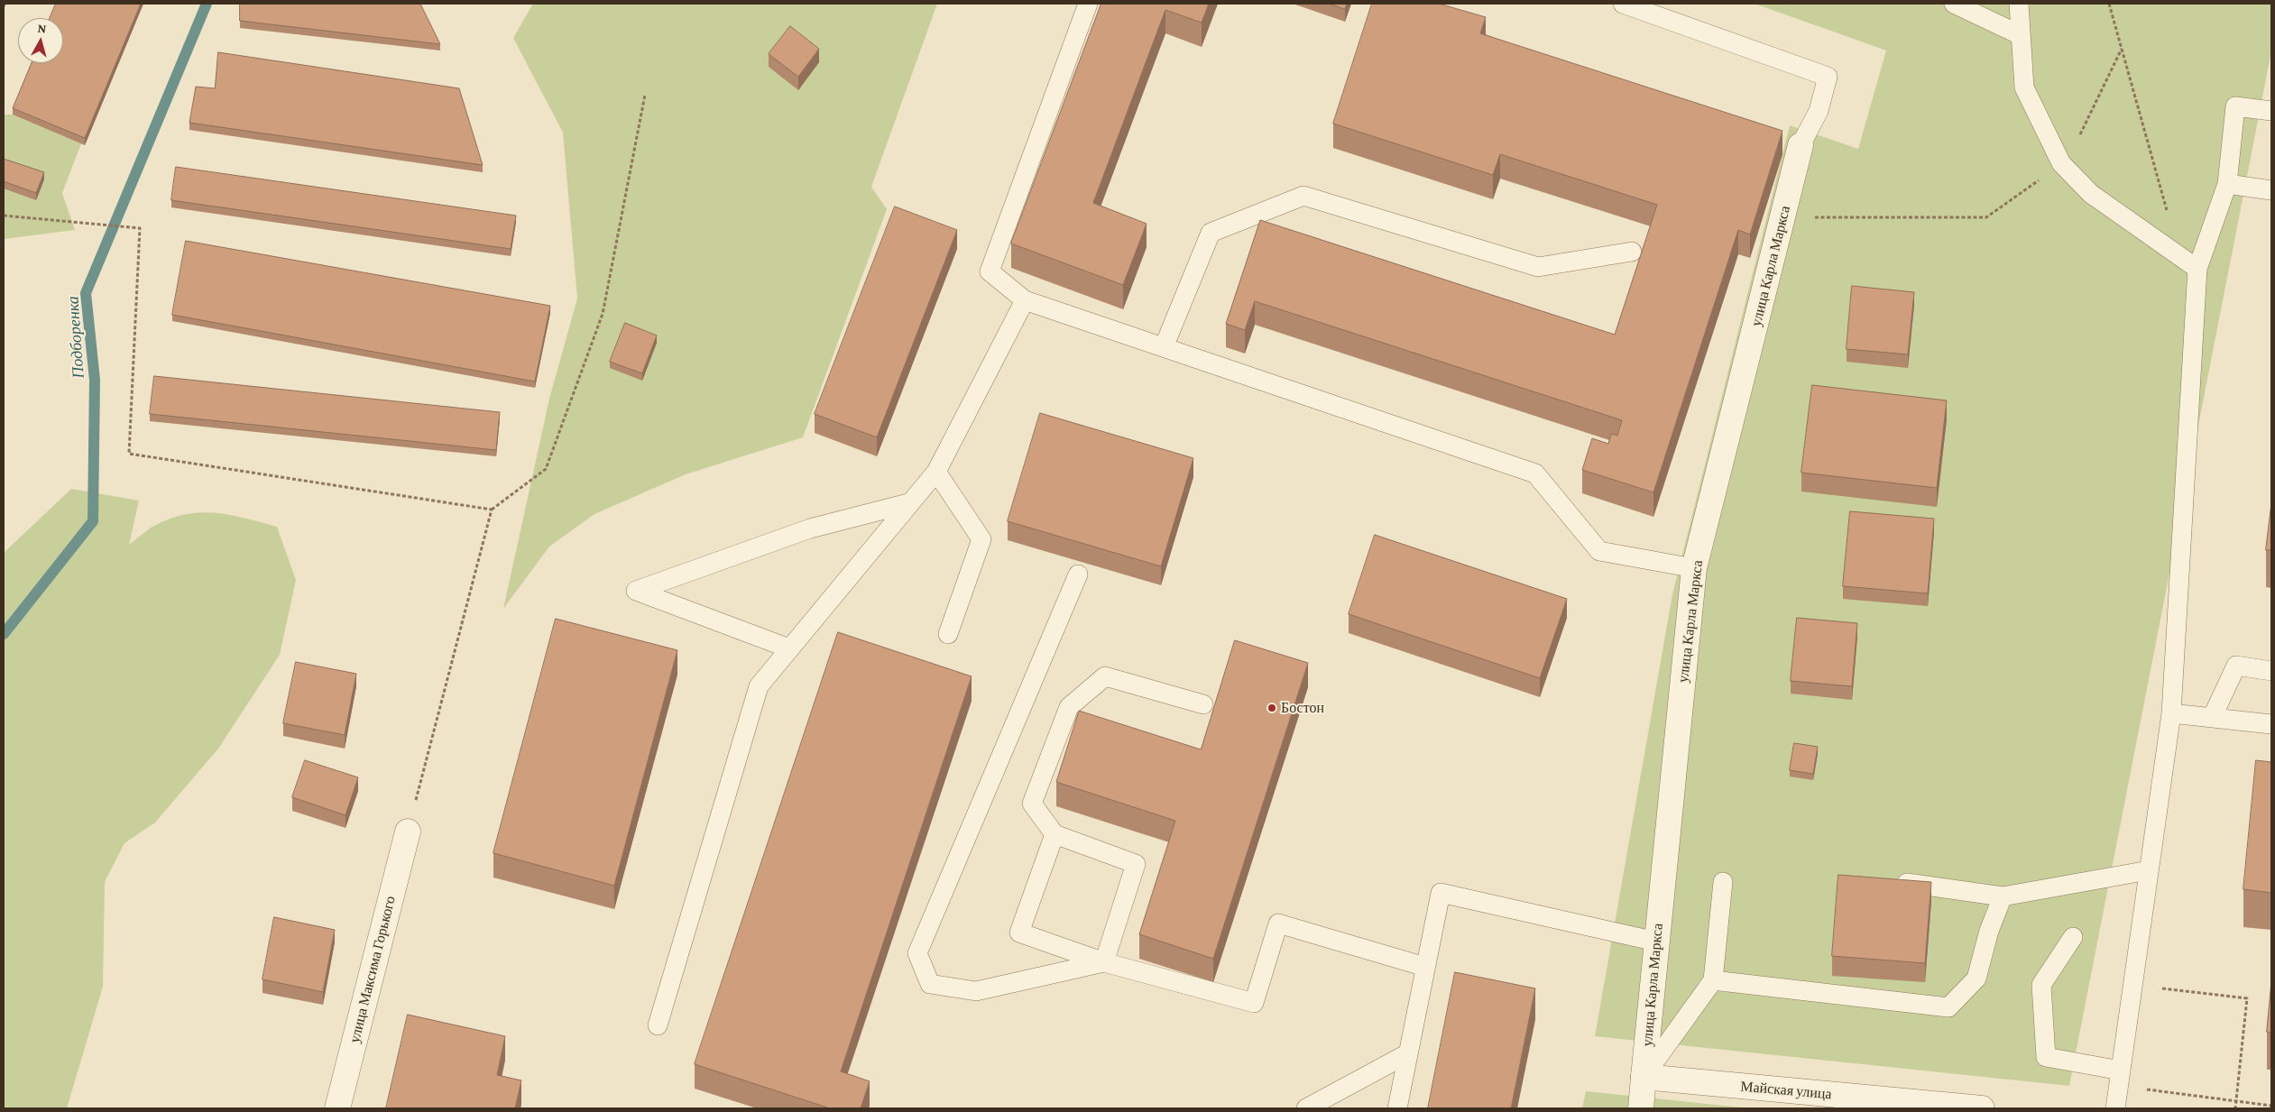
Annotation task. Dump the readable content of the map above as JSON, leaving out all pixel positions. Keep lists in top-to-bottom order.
{
  "streets": {
    "street": ["улица Карла Маркса", "улица Максима Горького", "Майская улица"]
  },
  "crossings": [
    ["улица Карла Маркса", "Майская улица"]
  ],
  "water": ["Подборенка"],
  "places": ["Бостон"],
  "north": "top"
}
